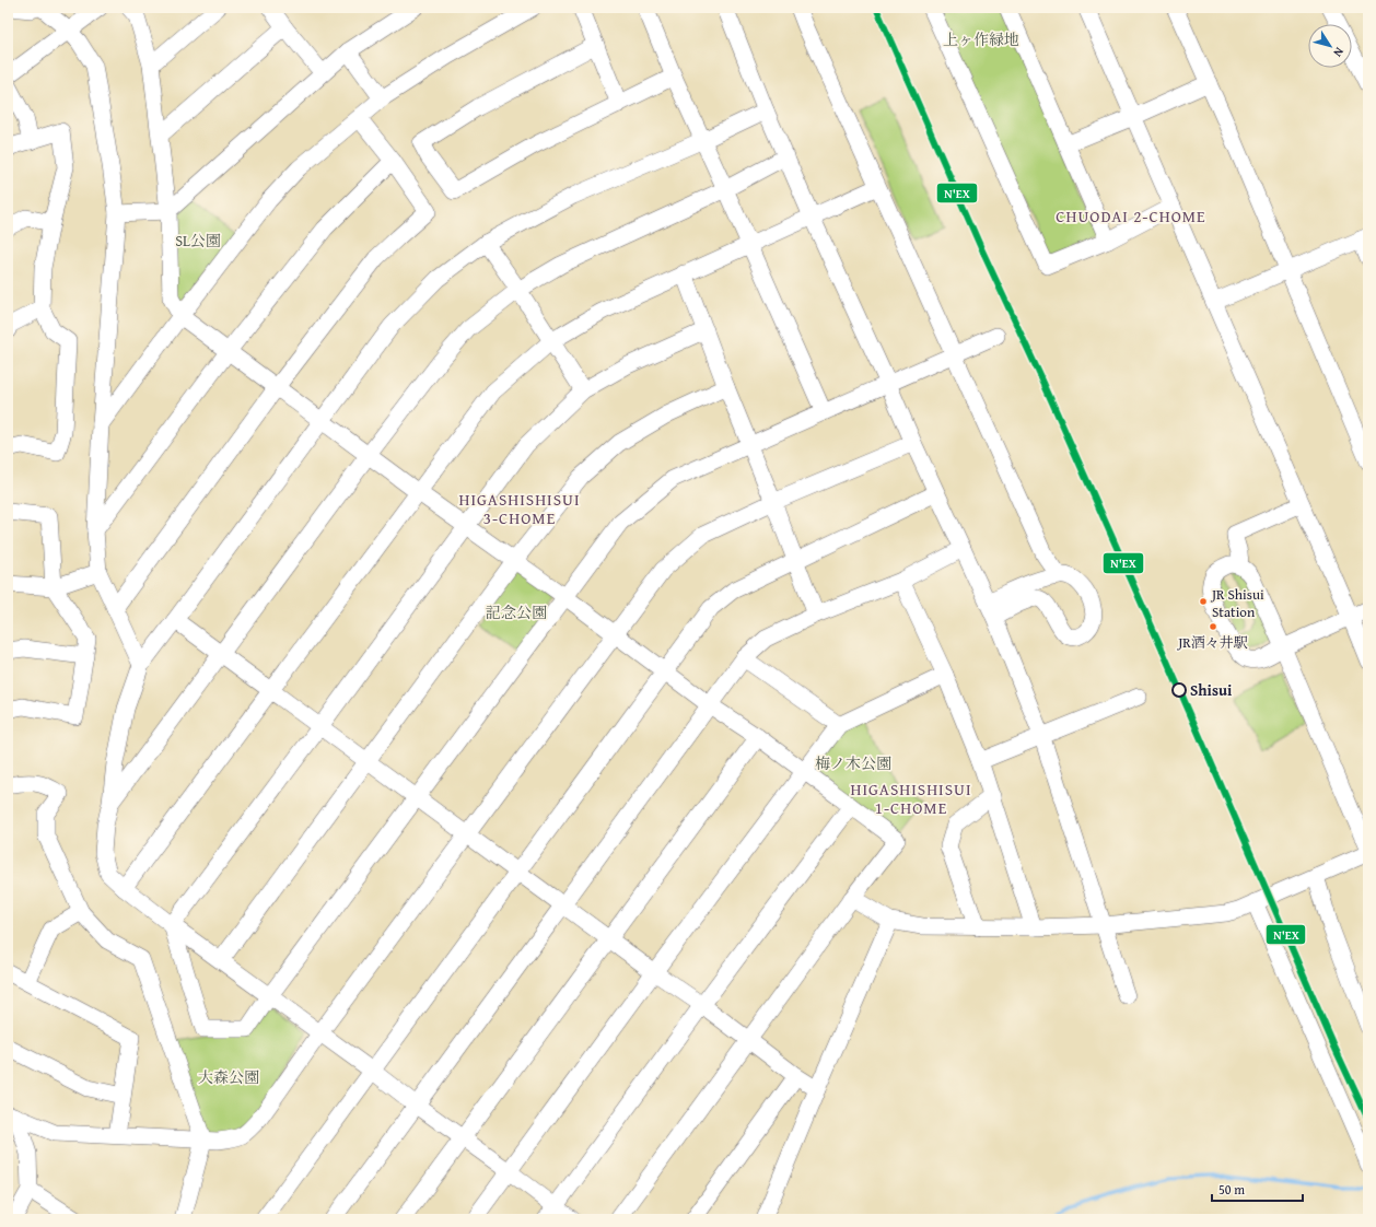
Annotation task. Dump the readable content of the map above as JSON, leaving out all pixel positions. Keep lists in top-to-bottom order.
{
  "districts": ["CHUODAI 2-CHOME", "HIGASHISHISUI 3-CHOME", "HIGASHISHISUI 1-CHOME"],
  "parks": [
    "上ヶ作緑地",
    "SL公園",
    "記念公園",
    "梅ノ木公園",
    "大森公園"
  ],
  "places": ["JR Shisui Station", "JR酒々井駅", "Shisui"],
  "lines": ["transit line N'EX"],
  "scale_bar": "50 m",
  "north": "bottom right"
}
